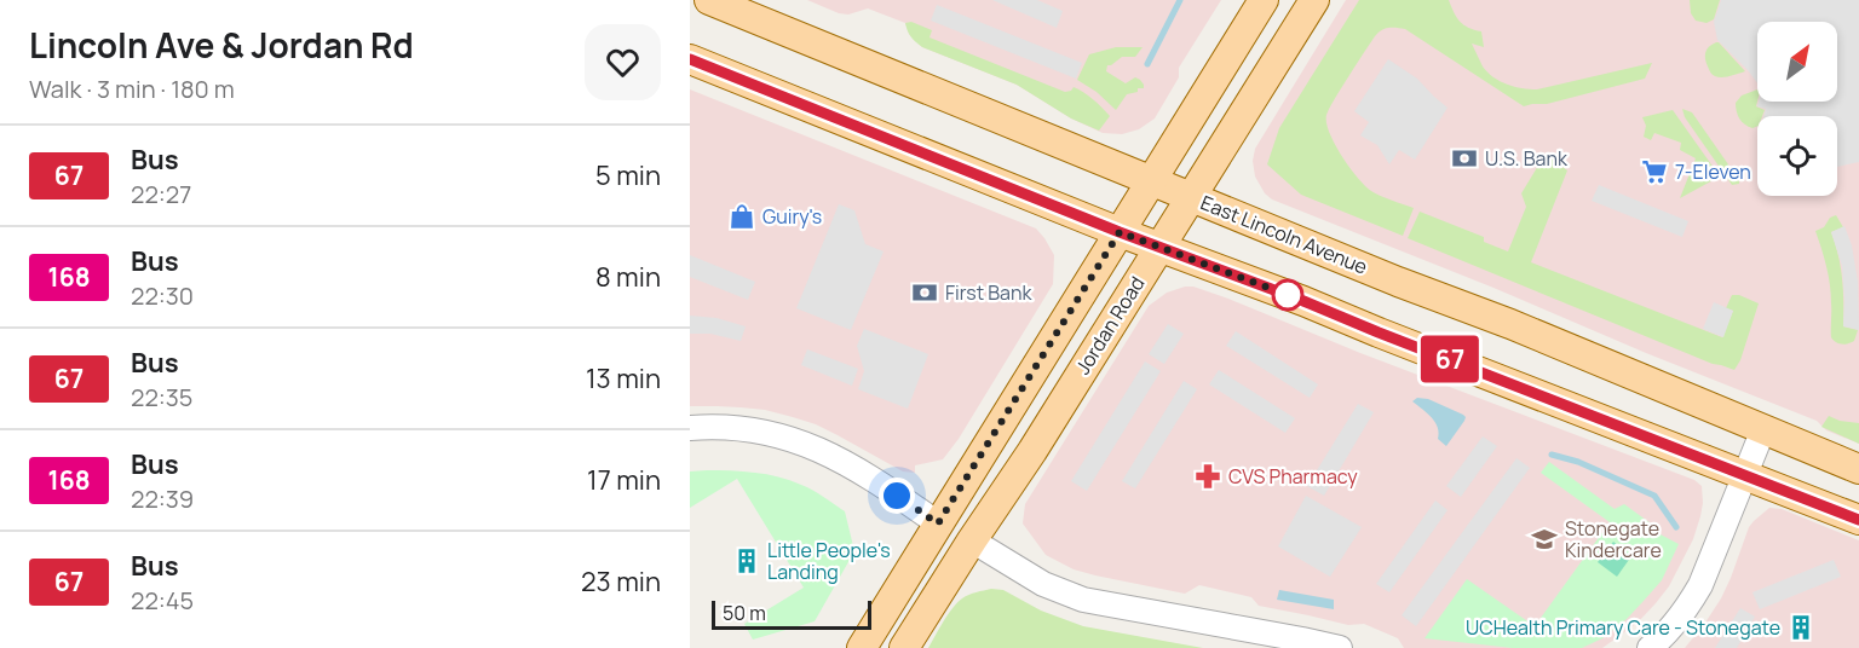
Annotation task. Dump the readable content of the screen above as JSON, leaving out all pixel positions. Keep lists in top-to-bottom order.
{
  "streets": {
    "main road": ["East Lincoln Avenue", "Jordan Road"]
  },
  "crossings": [
    ["East Lincoln Avenue", "Jordan Road"]
  ],
  "places": {
    "bank": ["U.S. Bank", "First Bank"],
    "supermarket": ["7-Eleven"],
    "shop": ["Guiry's"],
    "pharmacy": ["CVS Pharmacy"],
    "school or university": ["Stonegate Kindercare"],
    "building": ["Little People's Landing", "UCHealth Primary Care - Stonegate"]
  },
  "lines": ["bus line 67"],
  "scale_bar": "50 m",
  "north": "top right",
  "page": {
    "heading": ["Lincoln Ave & Jordan Rd", "Walk · 3 min · 180 m"],
    "on_map": "67",
    "list": [
      {
        "mark": "67",
        "name": "Bus",
        "note": "22:27",
        "value": "5 min"
      },
      {
        "mark": "168",
        "name": "Bus",
        "note": "22:30",
        "value": "8 min"
      },
      {
        "mark": "67",
        "name": "Bus",
        "note": "22:35",
        "value": "13 min"
      },
      {
        "mark": "168",
        "name": "Bus",
        "note": "22:39",
        "value": "17 min"
      },
      {
        "mark": "67",
        "name": "Bus",
        "note": "22:45",
        "value": "23 min"
      }
    ],
    "scale": "50 m"
  }
}
